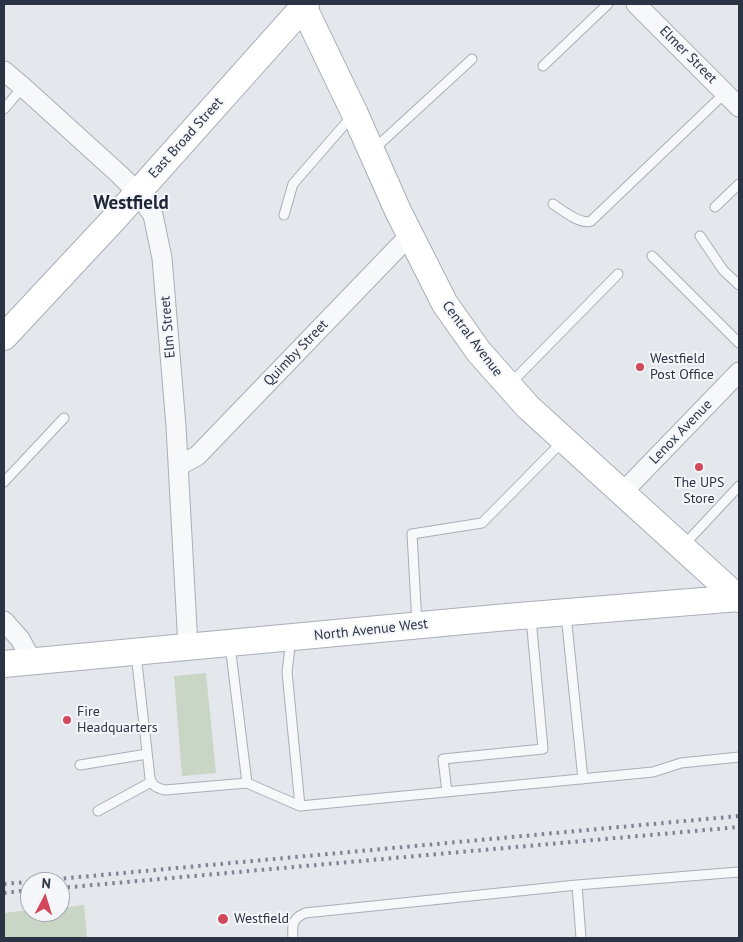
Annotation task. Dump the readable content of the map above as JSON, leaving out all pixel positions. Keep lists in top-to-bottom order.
{
  "streets": {
    "street": [
      "Elmer Street",
      "East Broad Street",
      "Elm Street",
      "Central Avenue",
      "Quimby Street",
      "Lenox Avenue",
      "North Avenue West"
    ]
  },
  "crossings": [
    ["East Broad Street", "Elm Street"],
    ["East Broad Street", "Central Avenue"],
    ["Elm Street", "Quimby Street"],
    ["Elm Street", "North Avenue West"],
    ["Central Avenue", "Quimby Street"],
    ["Central Avenue", "Lenox Avenue"],
    ["Central Avenue", "North Avenue West"]
  ],
  "districts": ["Westfield"],
  "places": [
    "Westfield Post Office",
    "The UPS Store",
    "Fire Headquarters",
    "Westfield"
  ],
  "north": "top"
}
